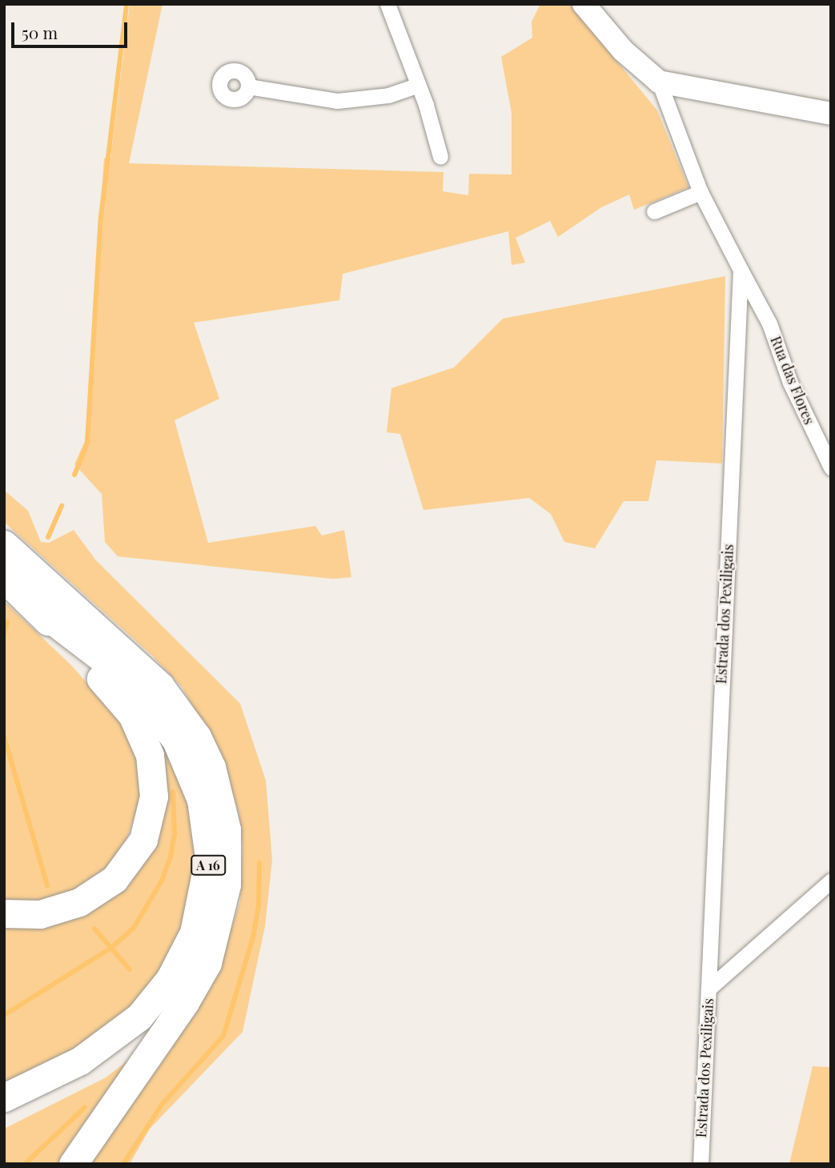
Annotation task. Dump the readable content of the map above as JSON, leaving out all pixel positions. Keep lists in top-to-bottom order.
{
  "streets": {
    "highway": ["A 16"],
    "street": ["Rua das Flores", "Estrada dos Pexiligais"]
  },
  "crossings": [
    ["Rua das Flores", "Estrada dos Pexiligais"]
  ],
  "scale_bar": "50 m"
}
